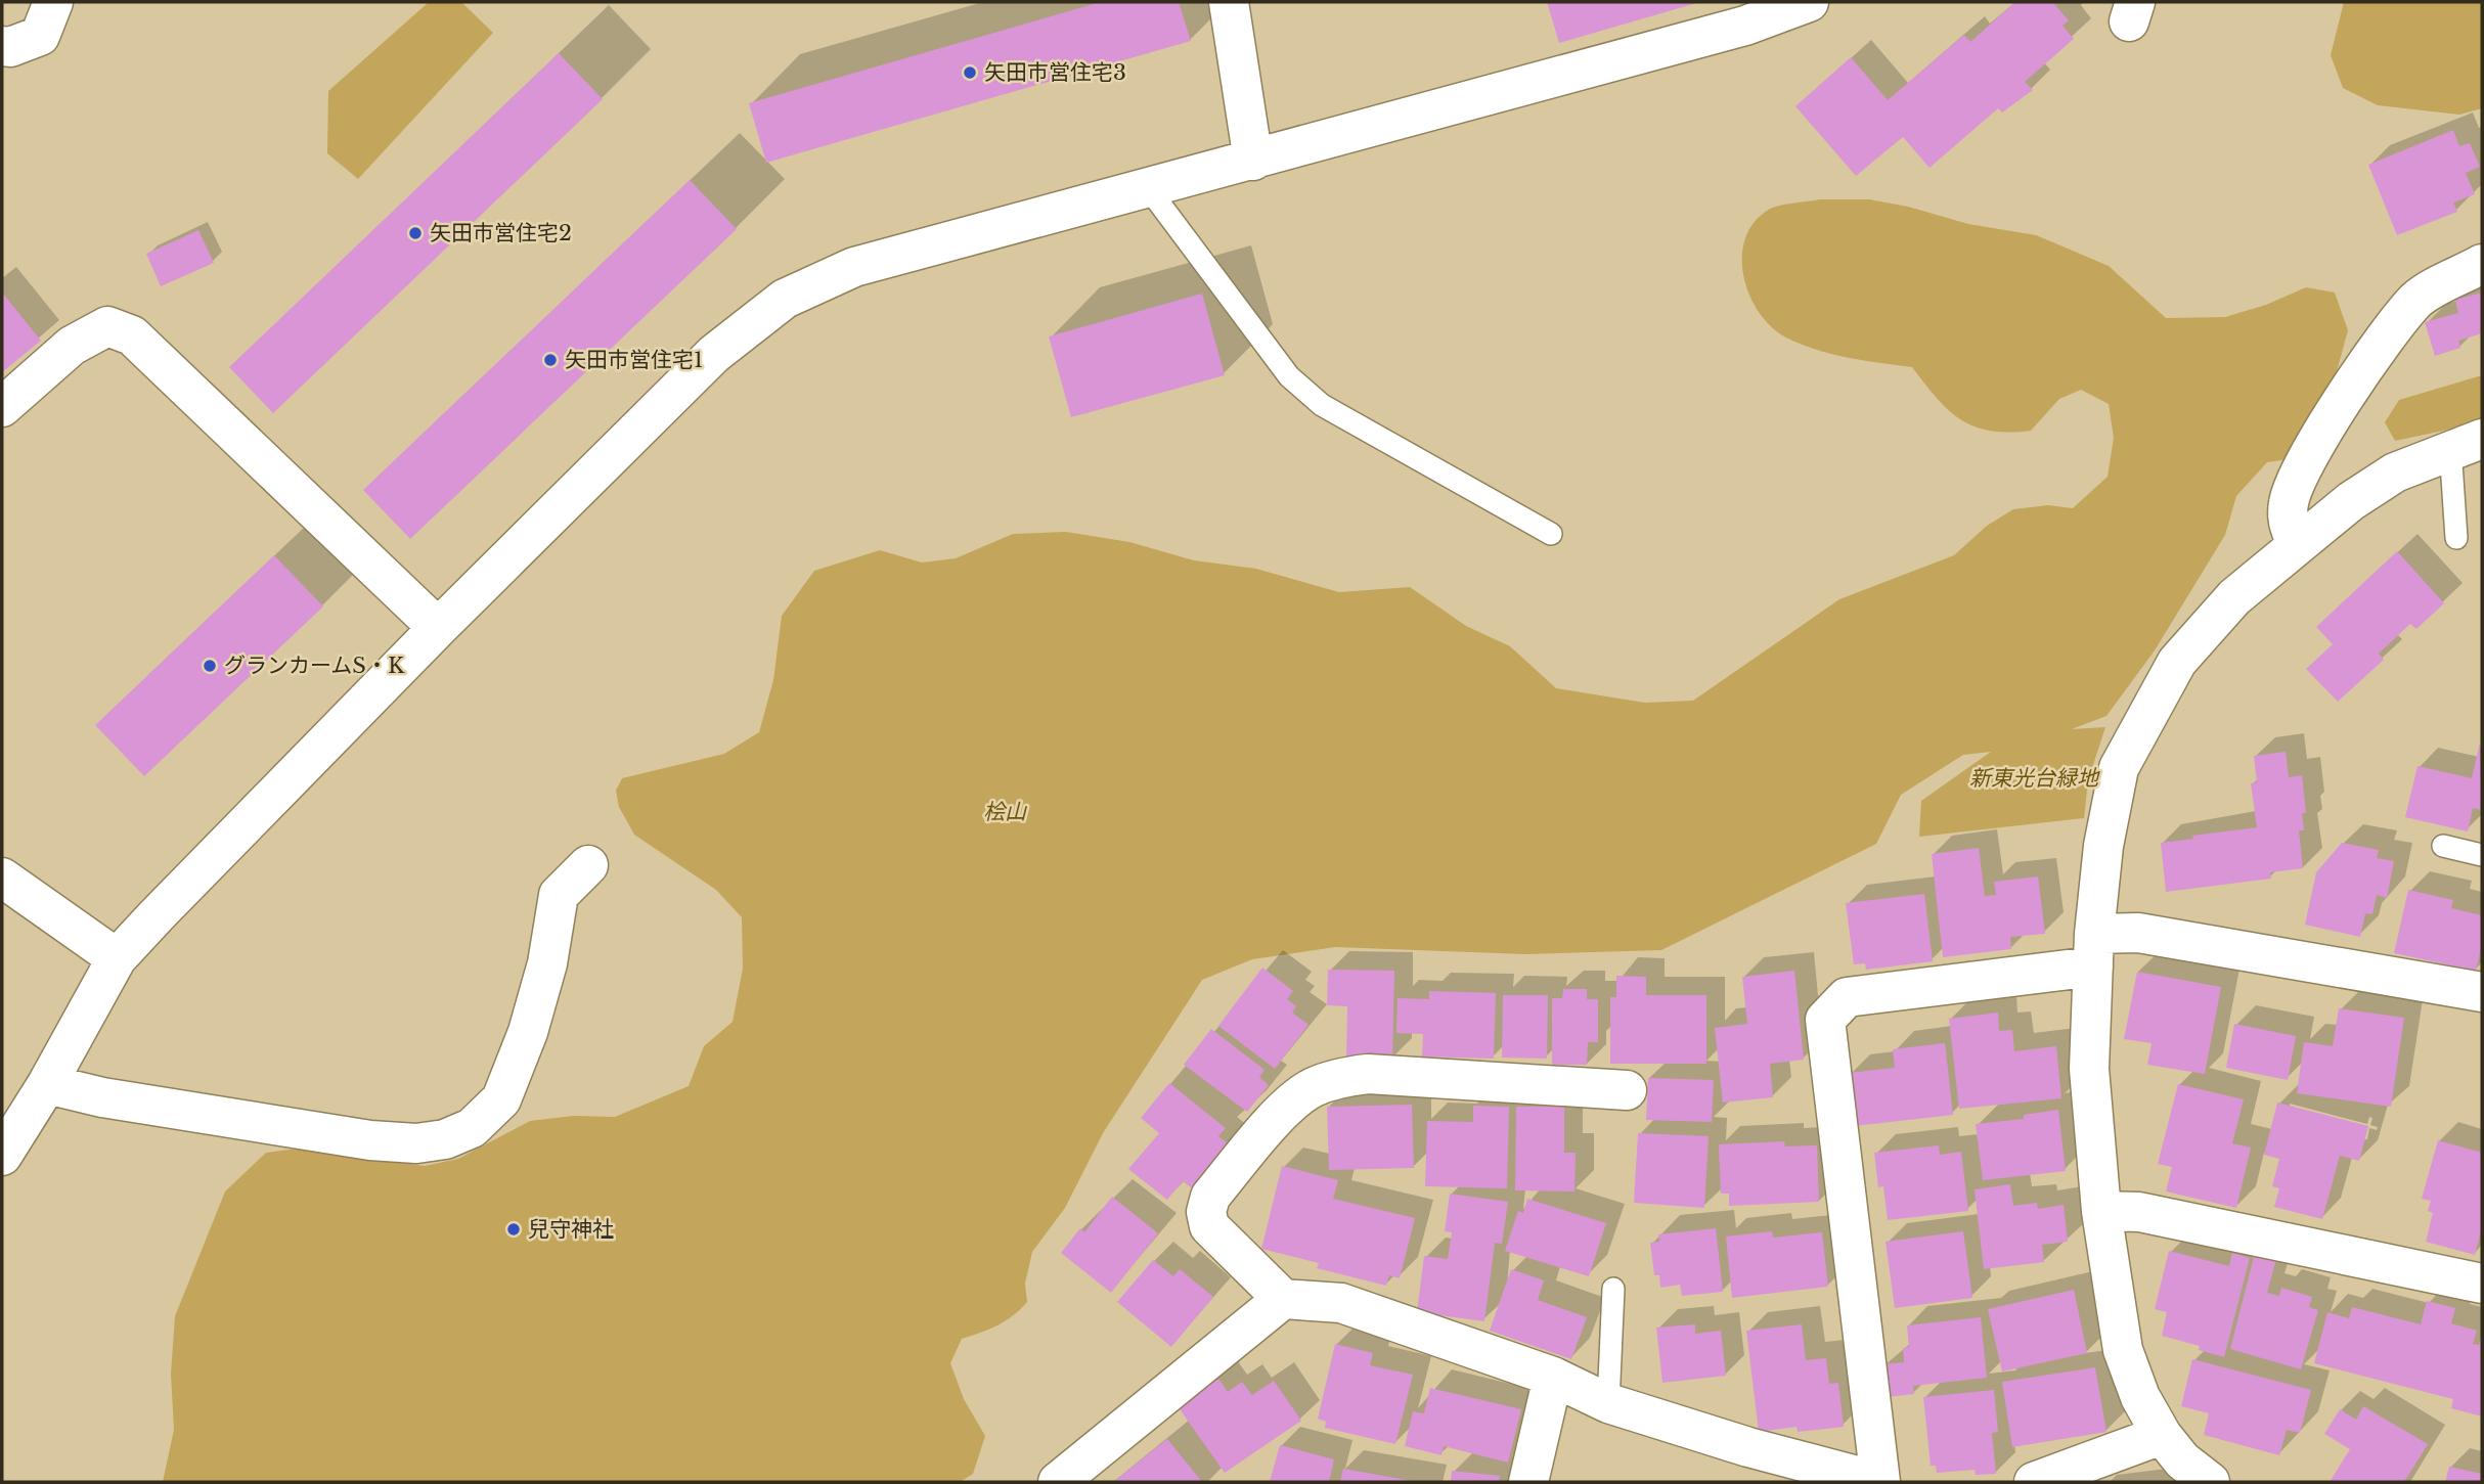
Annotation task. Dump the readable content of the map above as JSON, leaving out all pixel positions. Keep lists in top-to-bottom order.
{
  "parks": ["新東光台緑地", "桧山"],
  "places": [
    "矢田市営住宅3",
    "矢田市営住宅2",
    "矢田市営住宅1",
    "グランカームS・K",
    "兒守神社"
  ]
}
